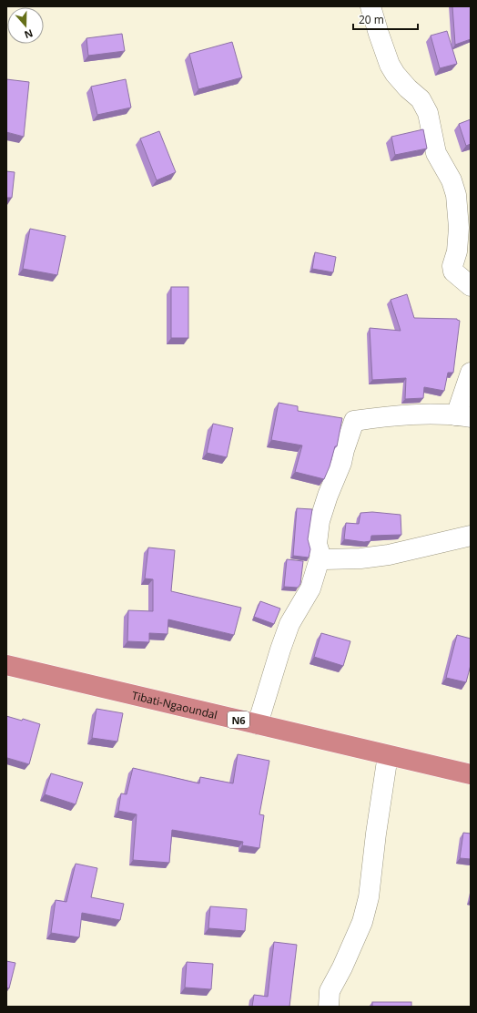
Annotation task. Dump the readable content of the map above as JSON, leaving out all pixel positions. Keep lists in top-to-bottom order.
{
  "streets": {
    "highway": ["Tibati-Ngaoundal", "N6"]
  },
  "scale_bar": "20 m",
  "north": "bottom"
}
